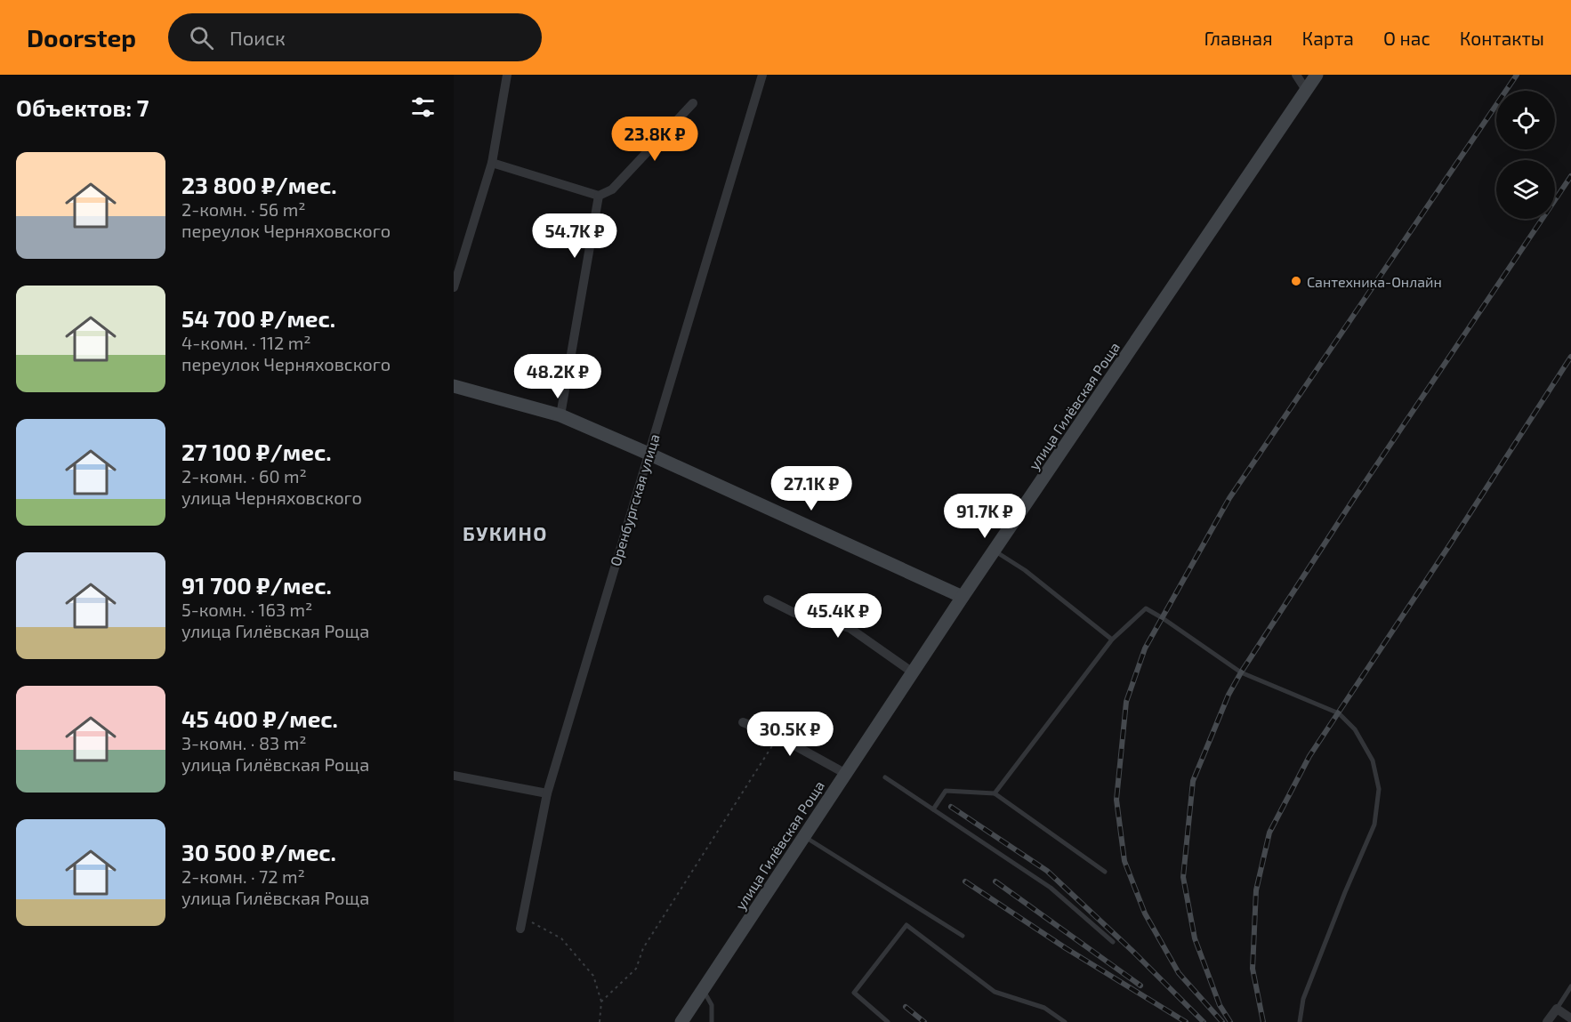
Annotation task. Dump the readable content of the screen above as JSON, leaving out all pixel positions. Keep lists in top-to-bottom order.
{
  "streets": {
    "street": ["улица Гилёвская Роща", "Оренбургская улица"]
  },
  "districts": ["БУКИНО"],
  "places": ["Сантехника-Онлайн"],
  "page": {
    "header": "Doorstep",
    "search": "Поиск",
    "nav": [
      "Главная",
      "Карта",
      "О нас",
      "Контакты"
    ],
    "heading": "Объектов: 7",
    "price": [
      "23.8K ₽",
      "54.7K ₽",
      "48.2K ₽",
      "27.1K ₽",
      "91.7K ₽",
      "45.4K ₽",
      "30.5K ₽"
    ],
    "list": [
      {
        "name": "23 800 ₽/мес.",
        "note": "2-комн. · 56 m² · переулок Черняховского"
      },
      {
        "name": "54 700 ₽/мес.",
        "note": "4-комн. · 112 m² · переулок Черняховского"
      },
      {
        "name": "27 100 ₽/мес.",
        "note": "2-комн. · 60 m² · улица Черняховского"
      },
      {
        "name": "91 700 ₽/мес.",
        "note": "5-комн. · 163 m² · улица Гилёвская Роща"
      },
      {
        "name": "45 400 ₽/мес.",
        "note": "3-комн. · 83 m² · улица Гилёвская Роща"
      },
      {
        "name": "30 500 ₽/мес.",
        "note": "2-комн. · 72 m² · улица Гилёвская Роща"
      }
    ]
  }
}
